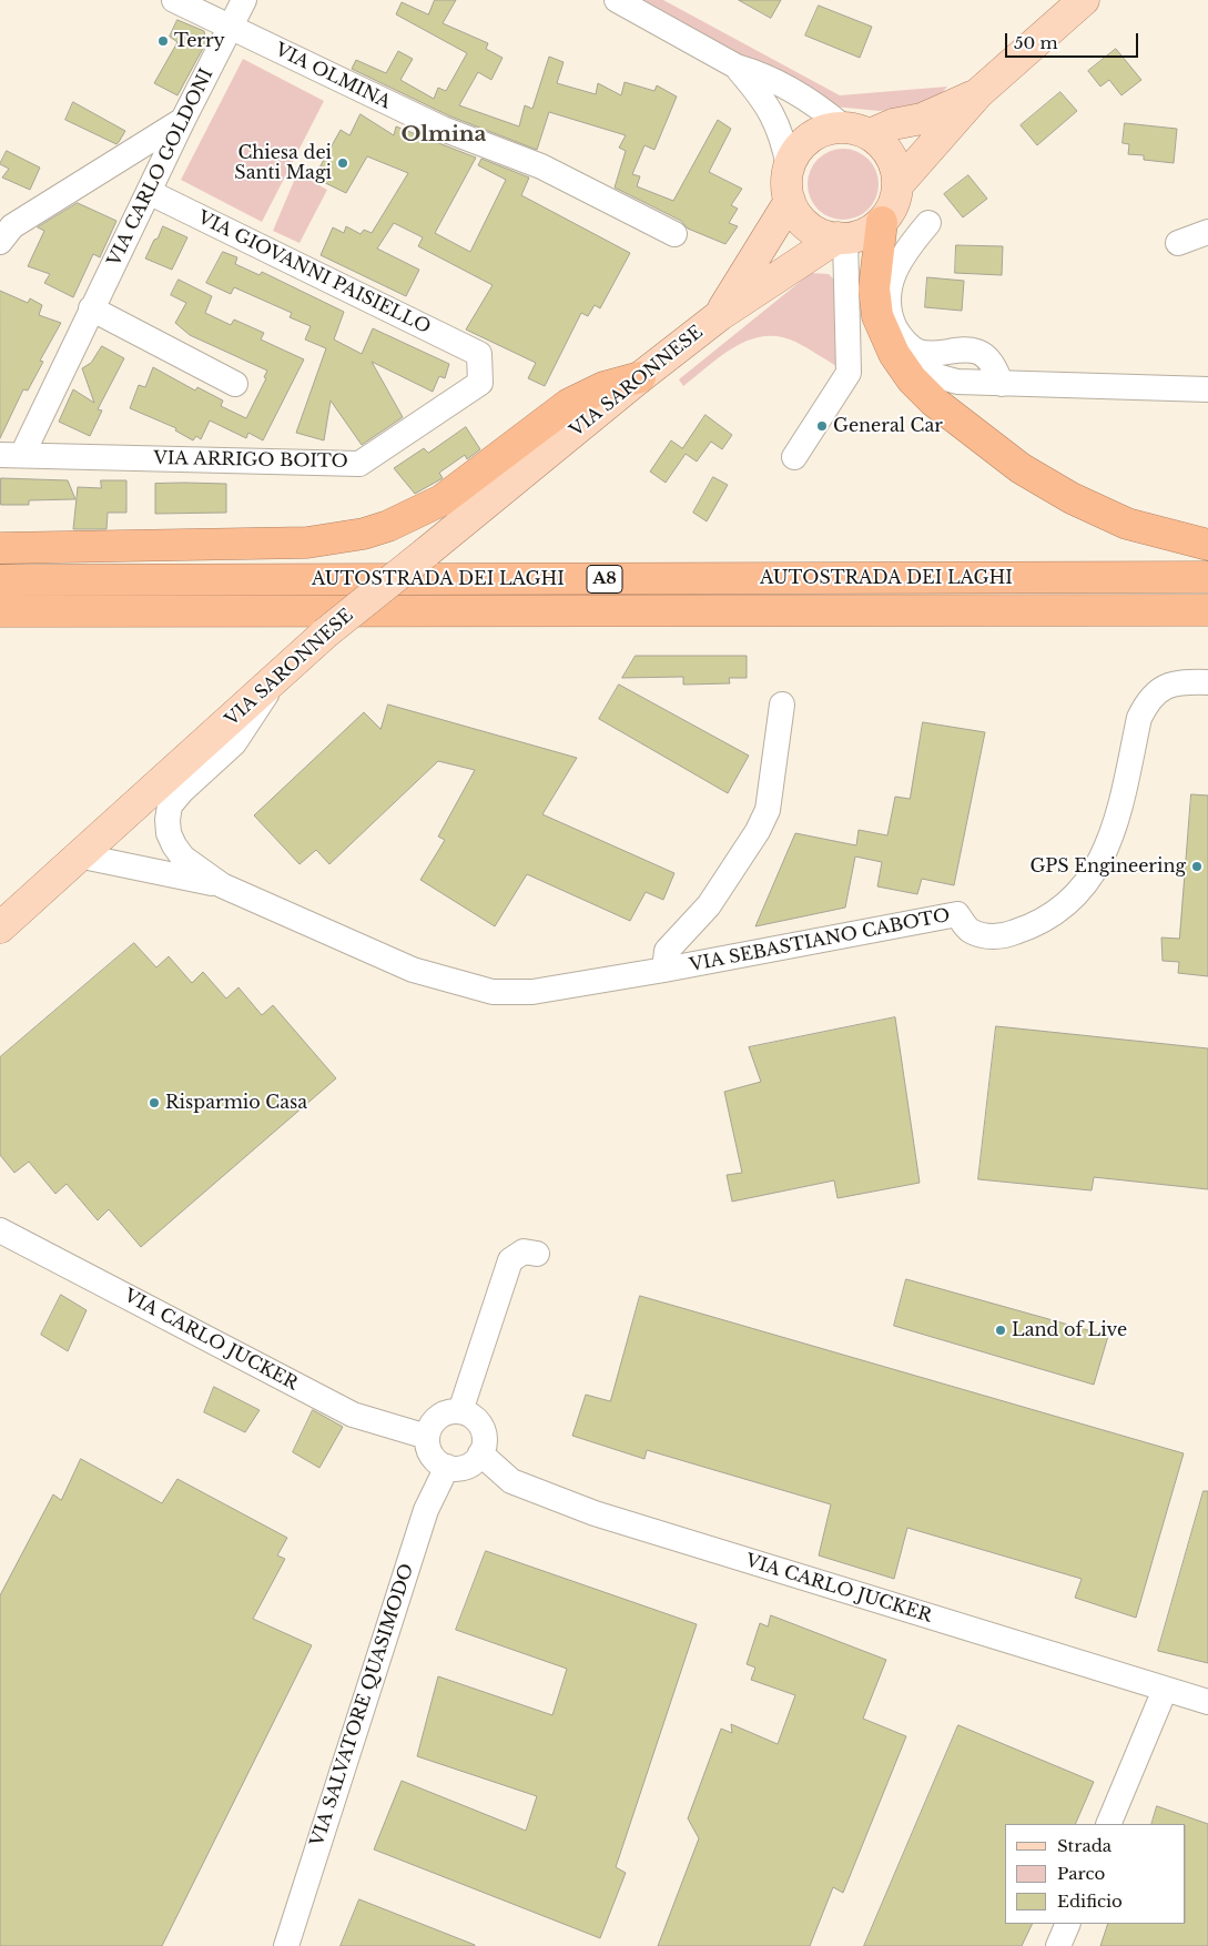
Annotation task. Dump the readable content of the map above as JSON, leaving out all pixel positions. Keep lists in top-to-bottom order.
{
  "streets": {
    "highway": ["AUTOSTRADA DEI LAGHI", "A8"],
    "main road": ["VIA SARONNESE"],
    "street": [
      "VIA OLMINA",
      "VIA CARLO GOLDONI",
      "VIA GIOVANNI PAISIELLO",
      "VIA ARRIGO BOITO",
      "VIA SEBASTIANO CABOTO",
      "VIA CARLO JUCKER",
      "VIA SALVATORE QUASIMODO"
    ]
  },
  "crossings": [
    ["VIA OLMINA", "VIA CARLO GOLDONI"],
    ["VIA CARLO GOLDONI", "VIA GIOVANNI PAISIELLO"],
    ["VIA CARLO GOLDONI", "VIA ARRIGO BOITO"],
    ["VIA GIOVANNI PAISIELLO", "VIA ARRIGO BOITO"],
    ["VIA CARLO JUCKER", "VIA SALVATORE QUASIMODO"]
  ],
  "districts": ["Olmina"],
  "places": [
    "Terry",
    "Chiesa dei Santi Magi",
    "General Car",
    "GPS Engineering",
    "Risparmio Casa",
    "Land of Live"
  ],
  "legend": ["Strada", "Parco", "Edificio"],
  "scale_bar": "50 m"
}
